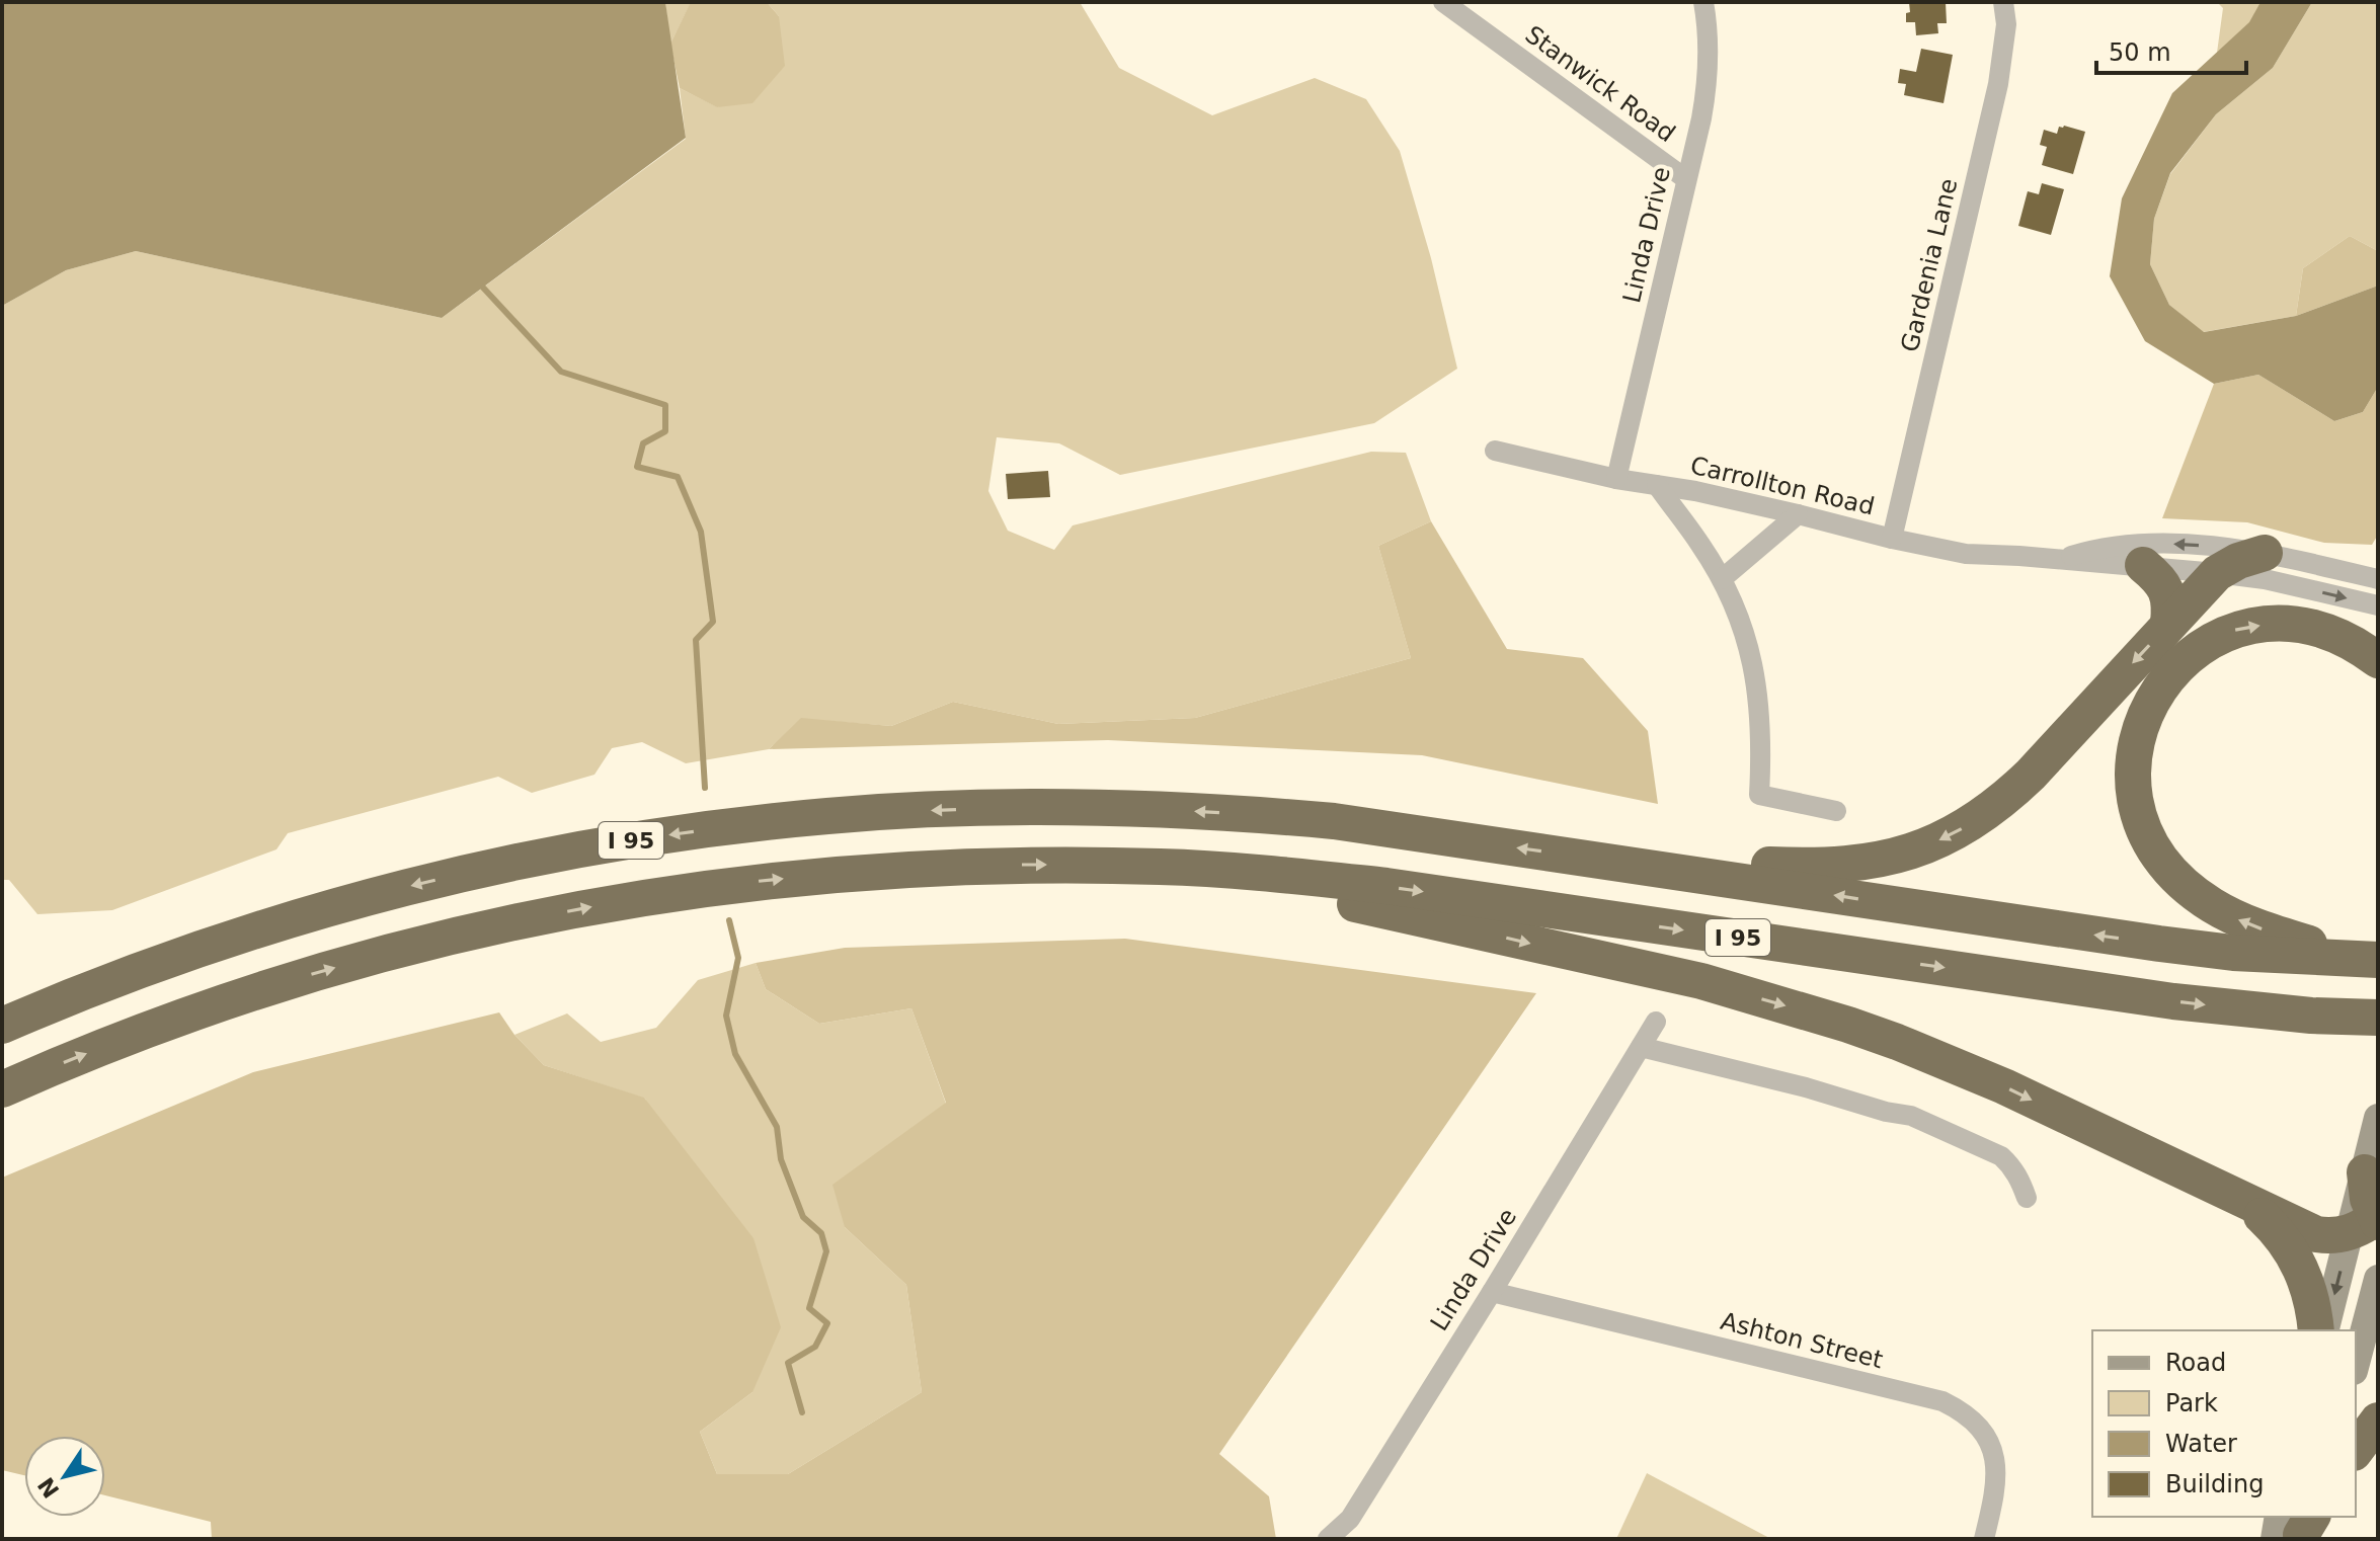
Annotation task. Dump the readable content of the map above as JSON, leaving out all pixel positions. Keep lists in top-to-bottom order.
{
  "streets": {
    "highway": ["I 95"],
    "street": [
      "Stanwick Road",
      "Linda Drive",
      "Gardenia Lane",
      "Carrollton Road",
      "Ashton Street"
    ]
  },
  "crossings": [
    ["Stanwick Road", "Linda Drive"],
    ["Linda Drive", "Carrollton Road"],
    ["Linda Drive", "Ashton Street"],
    ["Gardenia Lane", "Carrollton Road"]
  ],
  "legend": [
    "Road",
    "Park",
    "Water",
    "Building"
  ],
  "scale_bar": "50 m",
  "north": "bottom left"
}
